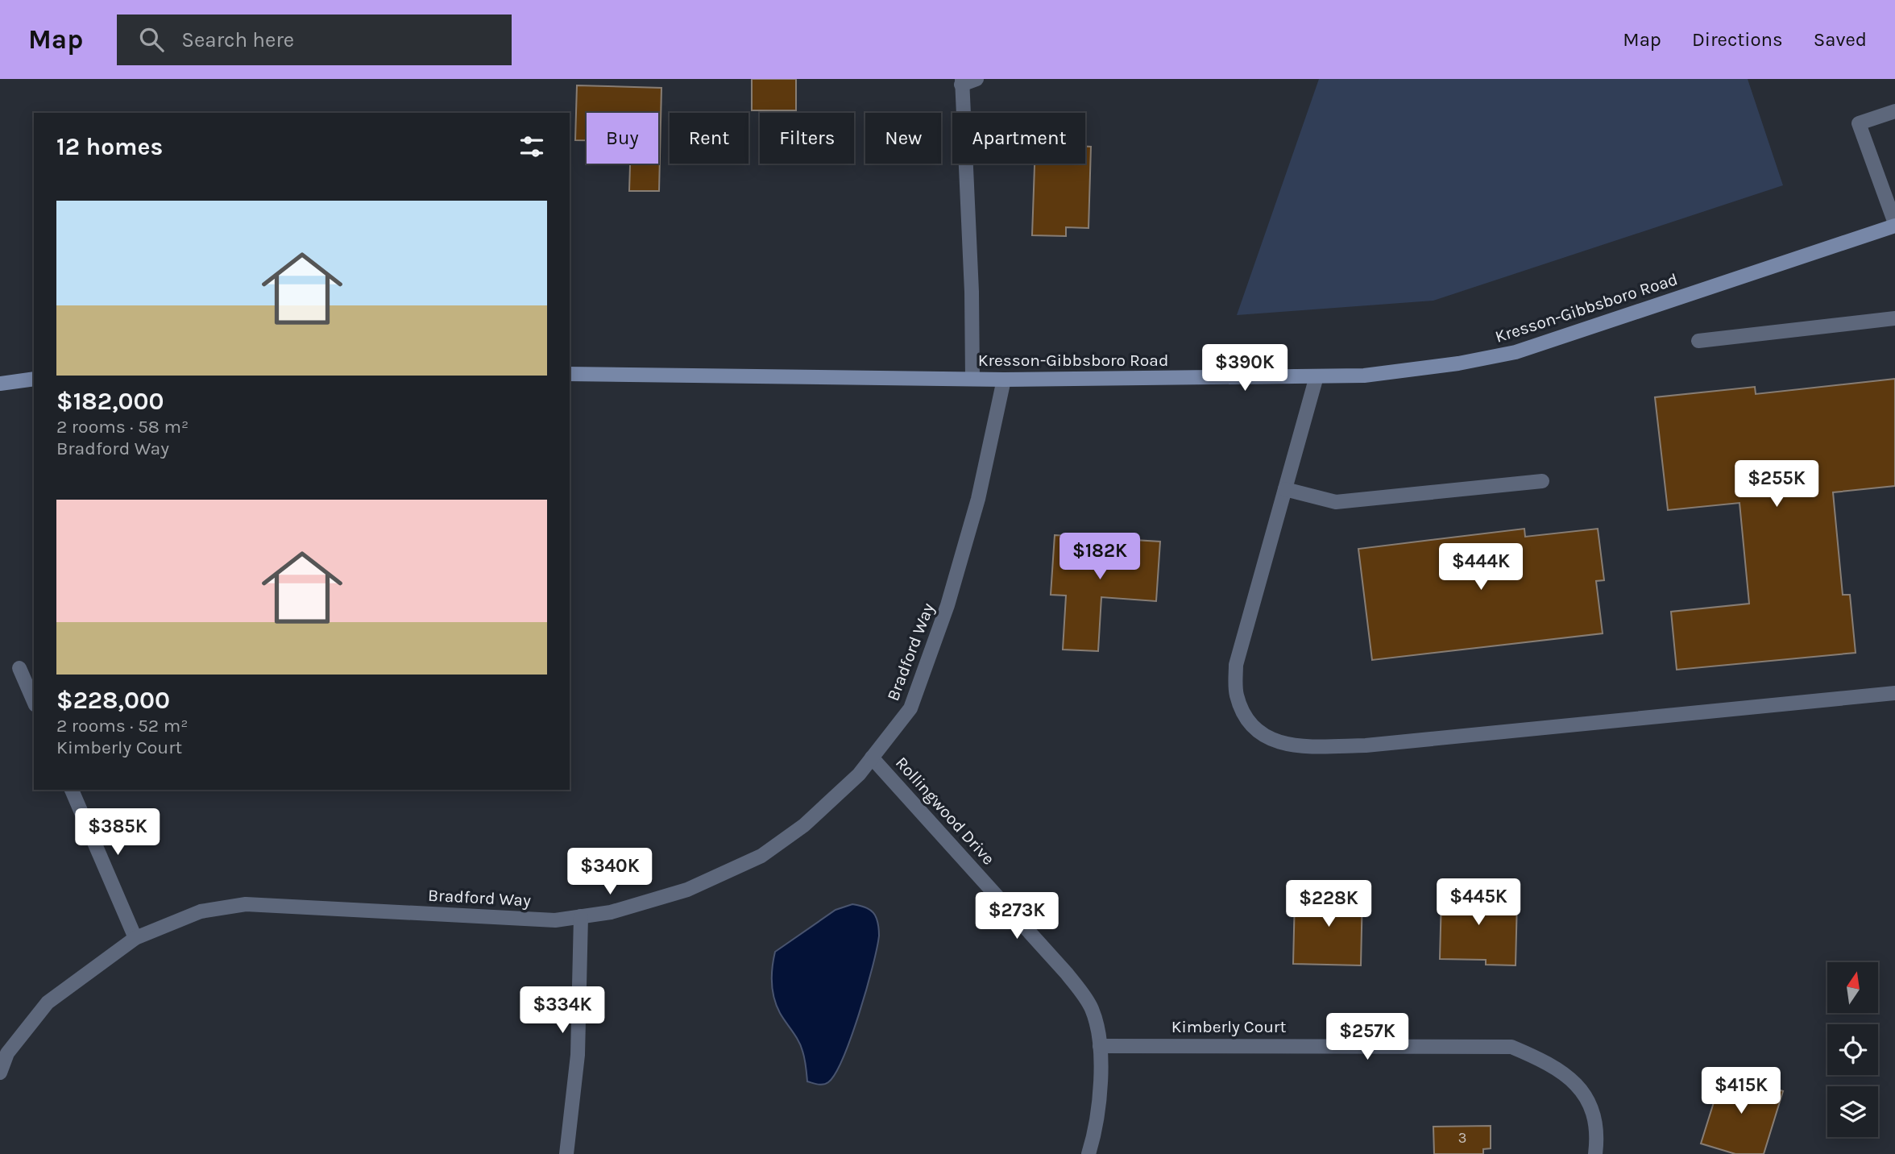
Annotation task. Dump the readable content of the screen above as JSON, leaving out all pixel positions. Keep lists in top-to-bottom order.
{
  "streets": {
    "street": [
      "Kresson-Gibbsboro Road",
      "Bradford Way",
      "Rollingwood Drive",
      "Kimberly Court"
    ]
  },
  "crossings": [
    ["Kresson-Gibbsboro Road", "Bradford Way"],
    ["Bradford Way", "Rollingwood Drive"],
    ["Rollingwood Drive", "Kimberly Court"]
  ],
  "house_numbers": ["3"],
  "north": "top",
  "page": {
    "header": "Map",
    "search": "Search here",
    "nav": ["Map", "Directions", "Saved"],
    "chip": [
      "Buy",
      "Rent",
      "Filters",
      "New",
      "Apartment"
    ],
    "heading": "12 homes",
    "list": [
      {
        "name": "$182,000",
        "note": "2 rooms · 58 m² · Bradford Way"
      },
      {
        "name": "$228,000",
        "note": "2 rooms · 52 m² · Kimberly Court"
      }
    ],
    "price": [
      "$390K",
      "$255K",
      "$182K",
      "$444K",
      "$385K",
      "$340K",
      "$445K",
      "$228K",
      "$273K",
      "$334K",
      "$257K",
      "$415K"
    ]
  }
}
